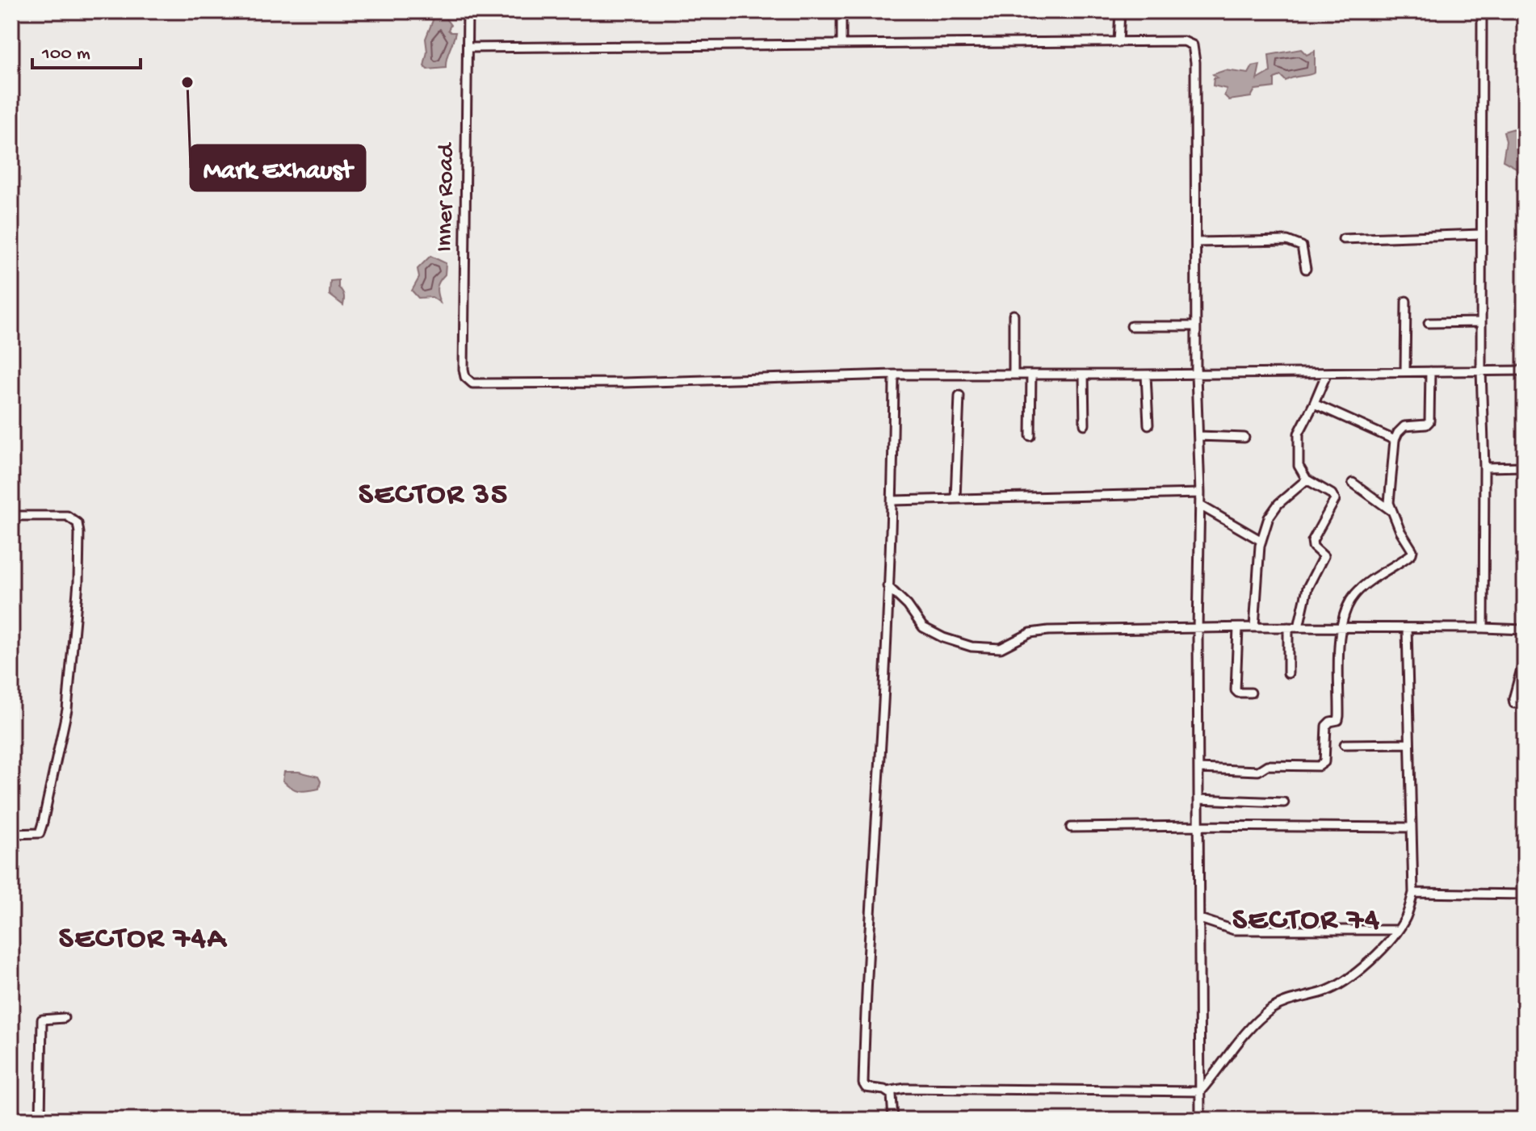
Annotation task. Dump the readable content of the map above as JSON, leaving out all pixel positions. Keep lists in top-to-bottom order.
{
  "streets": {
    "street": ["Inner Road"]
  },
  "districts": ["SECTOR 35", "SECTOR 74", "SECTOR 74A"],
  "places": ["Mark Exhaust"],
  "scale_bar": "100 m"
}
